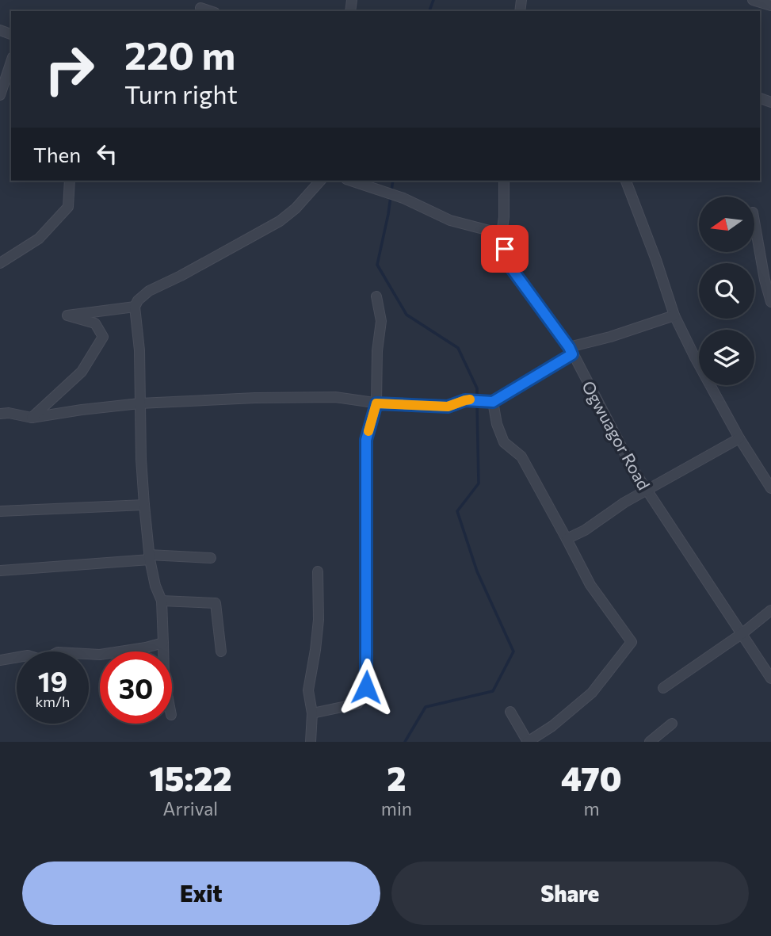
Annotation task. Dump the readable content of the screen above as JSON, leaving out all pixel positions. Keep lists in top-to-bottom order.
{
  "streets": {
    "street": ["Ogwuagor Road"]
  },
  "north": "left",
  "page": {
    "turn": ["220 m", "Turn right"],
    "then": "Then",
    "speed": "19 km/h",
    "limit": "30",
    "eta": [
      "15:22",
      "Arrival",
      "2",
      "min",
      "470",
      "m"
    ],
    "buttons": ["Exit", "Share"]
  }
}
